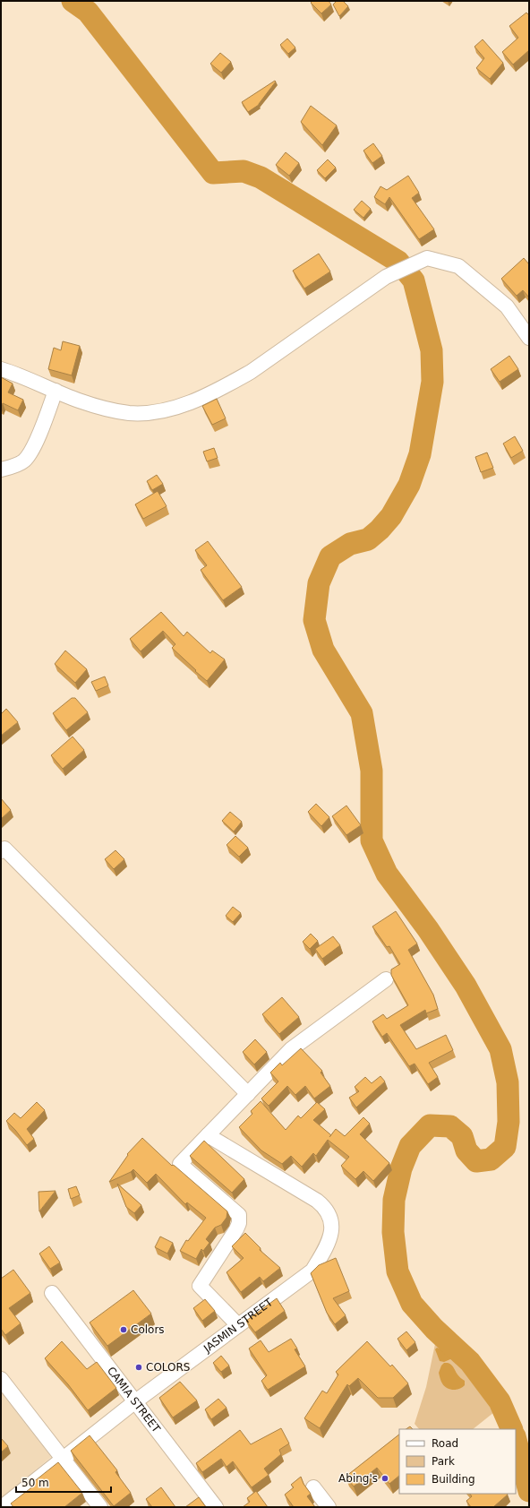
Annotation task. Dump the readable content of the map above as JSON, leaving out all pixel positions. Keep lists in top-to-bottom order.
{
  "streets": {
    "street": ["JASMIN STREET", "CAMIA STREET"]
  },
  "crossings": [
    ["JASMIN STREET", "CAMIA STREET"]
  ],
  "places": ["Colors", "COLORS", "Abing's"],
  "legend": ["Road", "Park", "Building"],
  "scale_bar": "50 m"
}
